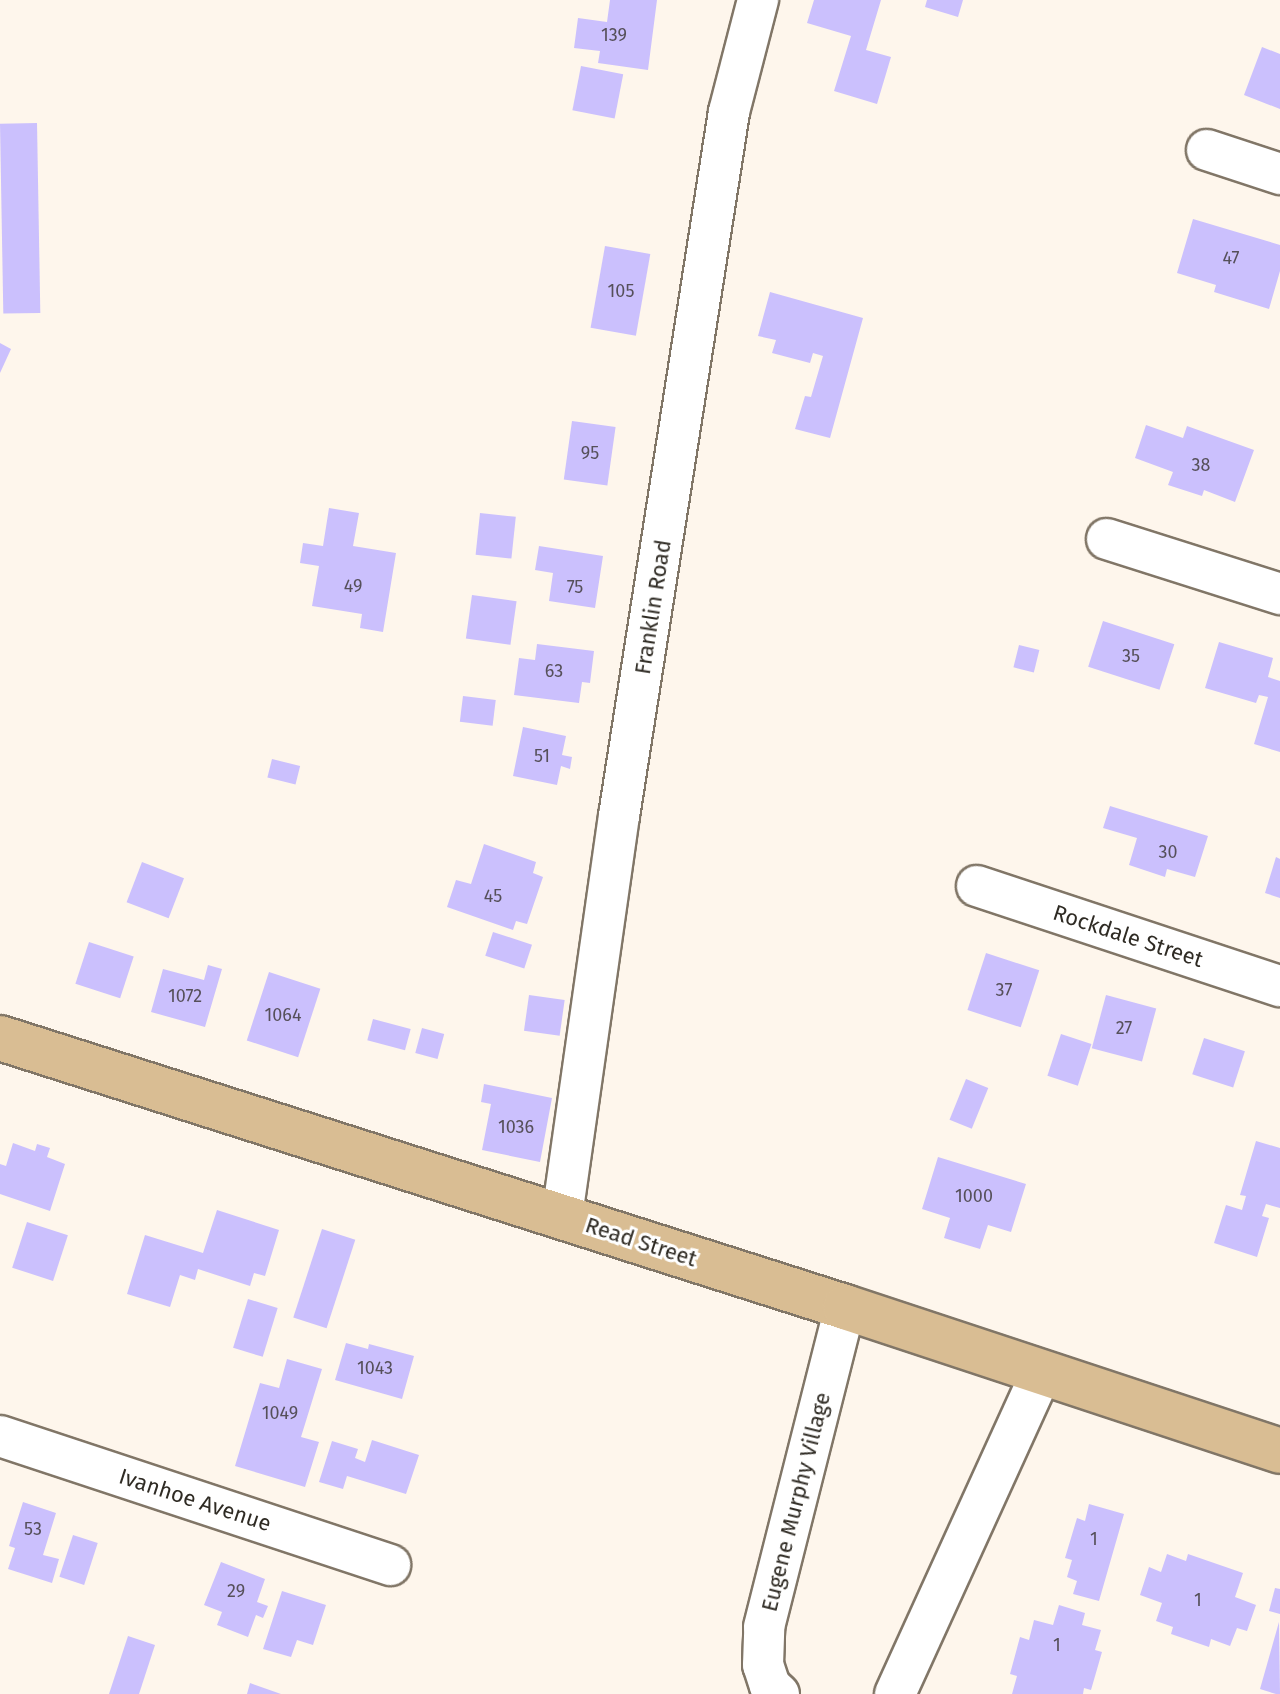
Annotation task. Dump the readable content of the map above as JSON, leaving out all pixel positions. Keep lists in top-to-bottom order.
{
  "streets": {
    "main road": ["Read Street"],
    "street": [
      "Franklin Road",
      "Rockdale Street",
      "Ivanhoe Avenue",
      "Eugene Murphy Village"
    ]
  },
  "crossings": [
    ["Franklin Road", "Read Street"],
    ["Read Street", "Eugene Murphy Village"]
  ],
  "house_numbers": [
    "139",
    "47",
    "105",
    "95",
    "38",
    "49",
    "75",
    "35",
    "63",
    "51",
    "30",
    "45",
    "37",
    "1072",
    "1064",
    "27",
    "1036",
    "1000",
    "1043",
    "1049",
    "53",
    "1",
    "29",
    "1",
    "1"
  ]
}
